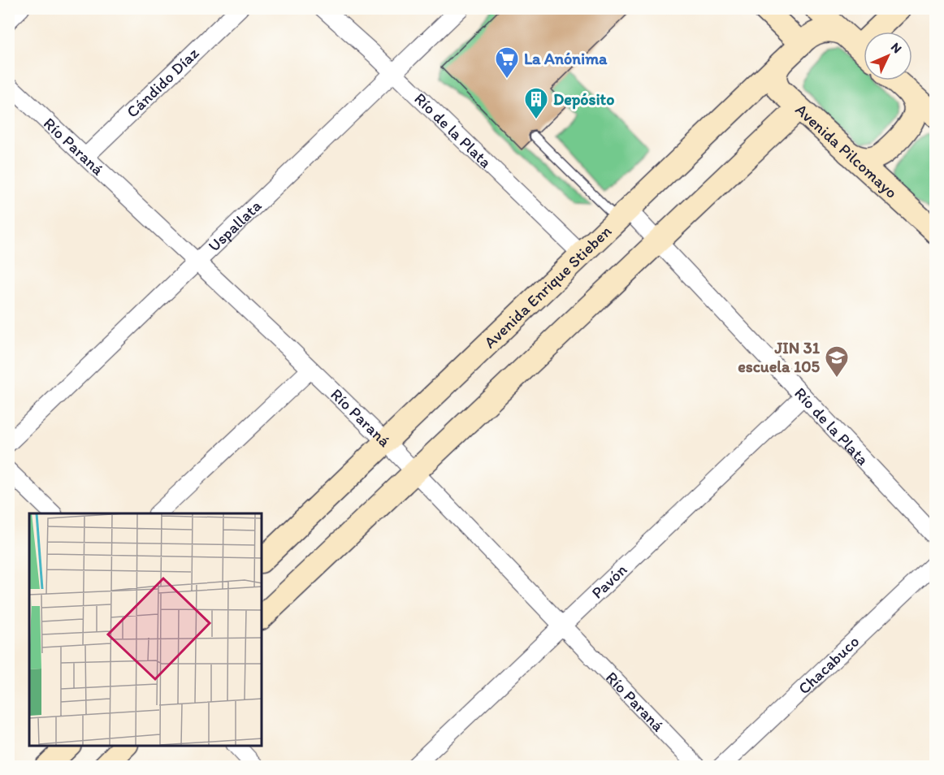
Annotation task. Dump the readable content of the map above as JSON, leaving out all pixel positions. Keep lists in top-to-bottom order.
{
  "streets": {
    "main road": ["Avenida Pilcomayo", "Avenida Enrique Stieben"],
    "street": [
      "Cándido Díaz",
      "Río de la Plata",
      "Río Paraná",
      "Uspallata",
      "Pavón",
      "Chacabuco"
    ]
  },
  "crossings": [
    ["Cándido Díaz", "Río Paraná"],
    ["Río de la Plata", "Uspallata"],
    ["Río de la Plata", "Avenida Enrique Stieben"],
    ["Río de la Plata", "Pavón"],
    ["Río Paraná", "Uspallata"],
    ["Río Paraná", "Avenida Enrique Stieben"],
    ["Río Paraná", "Pavón"],
    ["Avenida Pilcomayo", "Avenida Enrique Stieben"]
  ],
  "places": {
    "supermarket": ["La Anónima"],
    "building": ["Depósito"],
    "school or university": ["JIN 31 escuela 105"]
  },
  "north": "top right"
}
